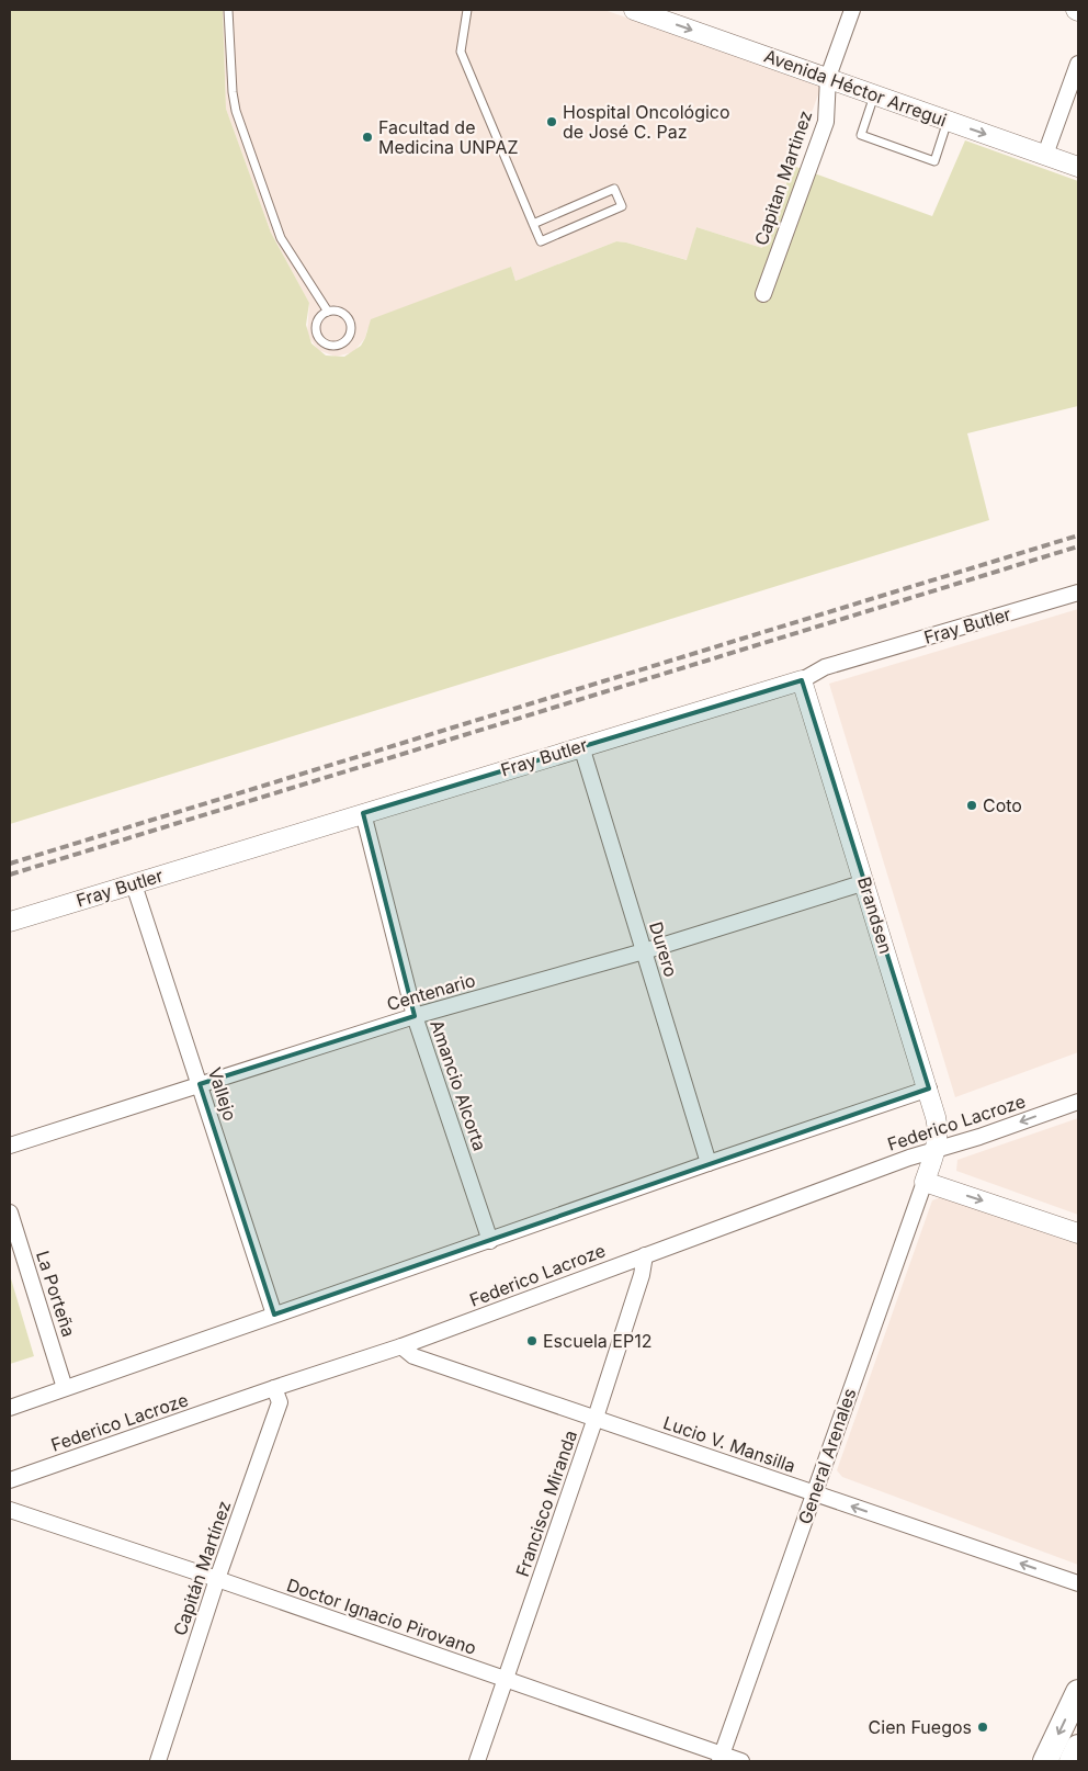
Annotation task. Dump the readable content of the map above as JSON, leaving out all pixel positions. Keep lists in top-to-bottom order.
{
  "streets": {
    "street": [
      "Avenida Héctor Arregui",
      "Capitan Martinez",
      "Fray Butler",
      "Brandsen",
      "Durero",
      "Centenario",
      "Amancio Alcorta",
      "Vallejo",
      "Federico Lacroze",
      "La Porteña",
      "Lucio V. Mansilla",
      "General Arenales",
      "Francisco Miranda",
      "Capitán Martínez",
      "Doctor Ignacio Pirovano"
    ]
  },
  "crossings": [
    ["Avenida Héctor Arregui", "Capitan Martinez"],
    ["Fray Butler", "Brandsen"],
    ["Fray Butler", "Durero"],
    ["Fray Butler", "Amancio Alcorta"],
    ["Fray Butler", "Vallejo"],
    ["Brandsen", "Centenario"],
    ["Brandsen", "Federico Lacroze"],
    ["Brandsen", "General Arenales"],
    ["Durero", "Centenario"],
    ["Centenario", "Amancio Alcorta"],
    ["Centenario", "Vallejo"],
    ["Federico Lacroze", "Lucio V. Mansilla"],
    ["Federico Lacroze", "General Arenales"],
    ["Federico Lacroze", "Francisco Miranda"],
    ["Federico Lacroze", "Capitán Martínez"],
    ["Lucio V. Mansilla", "General Arenales"],
    ["Lucio V. Mansilla", "Francisco Miranda"],
    ["General Arenales", "Doctor Ignacio Pirovano"],
    ["Francisco Miranda", "Doctor Ignacio Pirovano"],
    ["Capitán Martínez", "Doctor Ignacio Pirovano"]
  ],
  "one_way": ["Avenida Héctor Arregui", "Lucio V. Mansilla"],
  "places": [
    "Hospital Oncológico de José C. Paz",
    "Facultad de Medicina UNPAZ",
    "Coto",
    "Escuela EP12",
    "Cien Fuegos"
  ]
}
